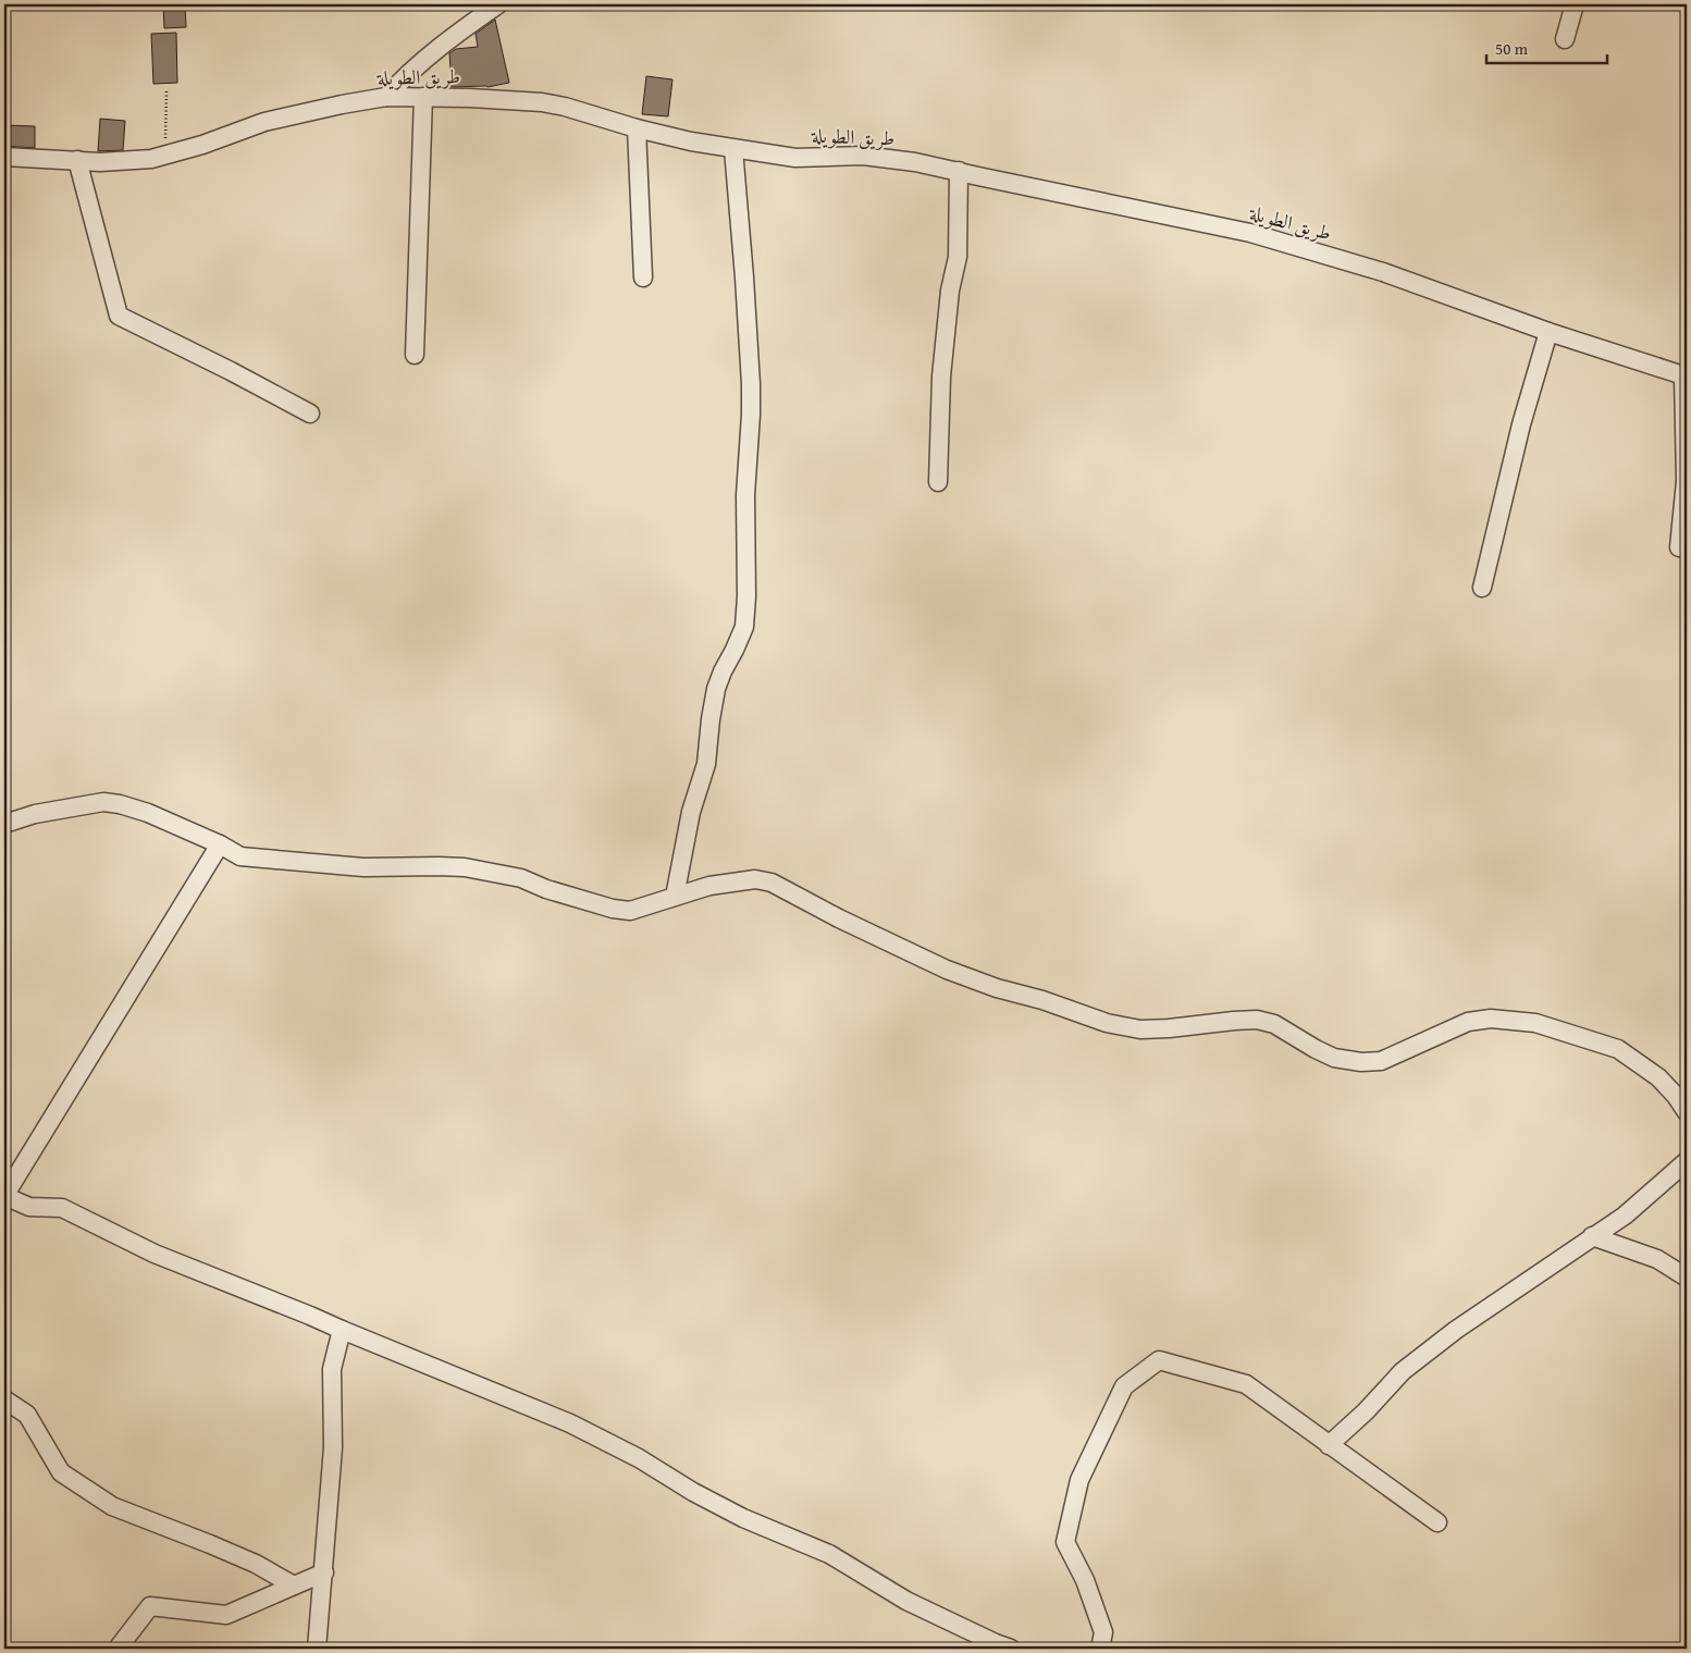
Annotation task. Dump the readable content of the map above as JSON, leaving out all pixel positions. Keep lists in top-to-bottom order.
{
  "streets": {
    "street": ["طريق الطويلة"]
  },
  "scale_bar": "50 m"
}
